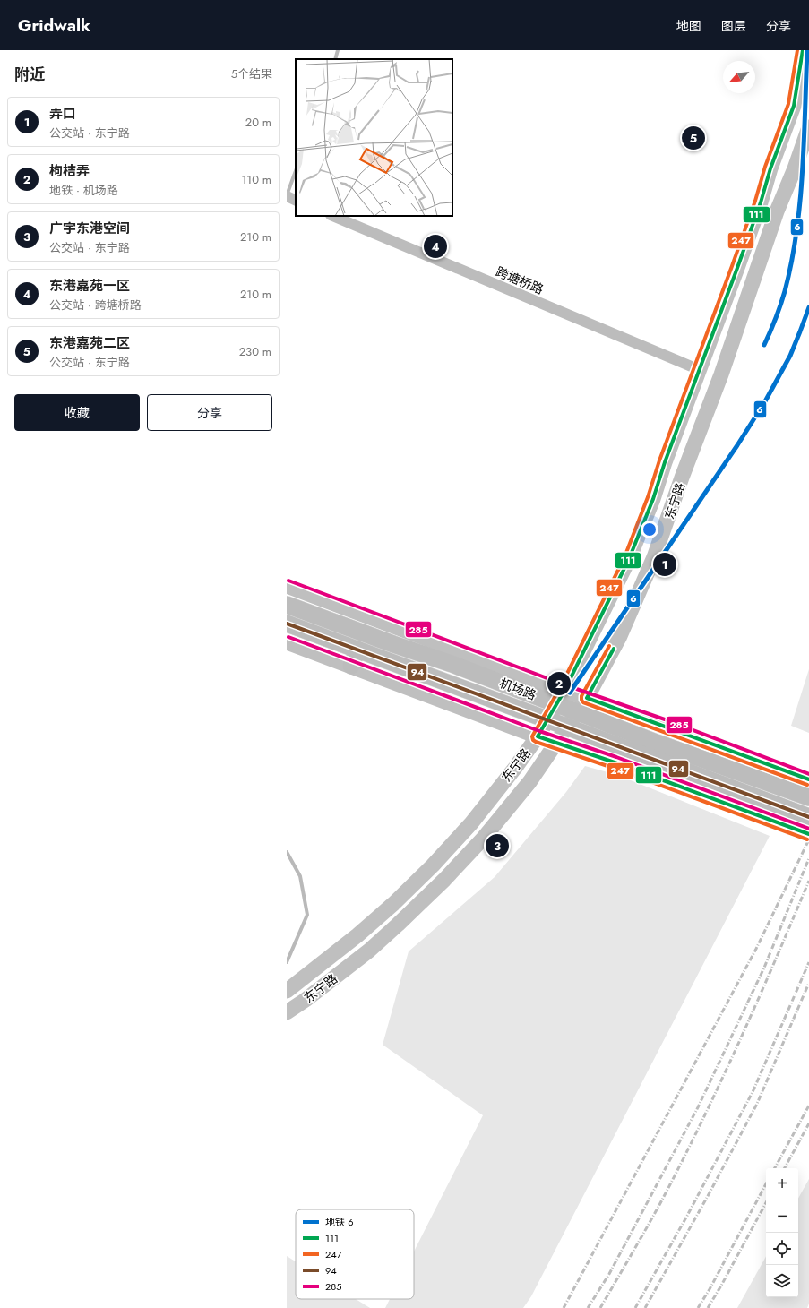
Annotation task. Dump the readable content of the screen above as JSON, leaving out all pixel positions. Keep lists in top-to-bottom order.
{
  "streets": {
    "main road": ["东宁路", "机场路"],
    "street": ["跨塘桥路"]
  },
  "crossings": [
    ["跨塘桥路", "东宁路"],
    ["东宁路", "机场路"]
  ],
  "lines": [
    "metro line 6",
    "transit line 111",
    "transit line 247",
    "transit line 285",
    "transit line 94"
  ],
  "legend": [
    "地铁 6",
    "111",
    "247",
    "94",
    "285"
  ],
  "north": "bottom left",
  "page": {
    "header": "Gridwalk",
    "nav": ["地图", "图层", "分享"],
    "heading": ["附近", "5个结果"],
    "list": [
      {
        "mark": "1",
        "name": "弄口",
        "note": "公交站 · 东宁路",
        "value": "20 m"
      },
      {
        "mark": "2",
        "name": "枸桔弄",
        "note": "地铁 · 机场路",
        "value": "110 m"
      },
      {
        "mark": "3",
        "name": "广宇东港空间",
        "note": "公交站 · 东宁路",
        "value": "210 m"
      },
      {
        "mark": "4",
        "name": "东港嘉苑一区",
        "note": "公交站 · 跨塘桥路",
        "value": "210 m"
      },
      {
        "mark": "5",
        "name": "东港嘉苑二区",
        "note": "公交站 · 东宁路",
        "value": "230 m"
      }
    ],
    "pins": [
      "5",
      "4",
      "1",
      "2",
      "3"
    ],
    "buttons": ["收藏", "分享"],
    "map_buttons": ["+", "−"]
  }
}
